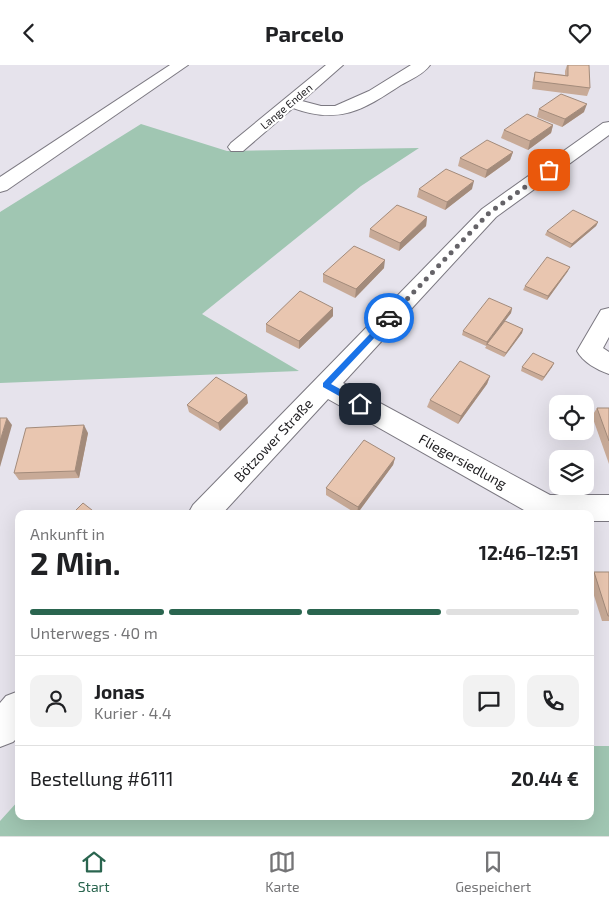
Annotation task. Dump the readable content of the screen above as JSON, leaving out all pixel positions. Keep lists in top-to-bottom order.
{
  "streets": {
    "street": ["Lange Enden", "Bötzower Straße", "Fliegersiedlung"]
  },
  "crossings": [
    ["Bötzower Straße", "Fliegersiedlung"]
  ],
  "page": {
    "header": "Parcelo",
    "heading": ["2 Min.", "Ankunft in", "12:46–12:51"],
    "panel": [
      "Jonas",
      "Kurier · 4.4",
      "Bestellung #6111",
      "20.44 €"
    ],
    "bar": "Unterwegs · 40 m",
    "tabs": ["Start", "Karte", "Gespeichert"]
  }
}
